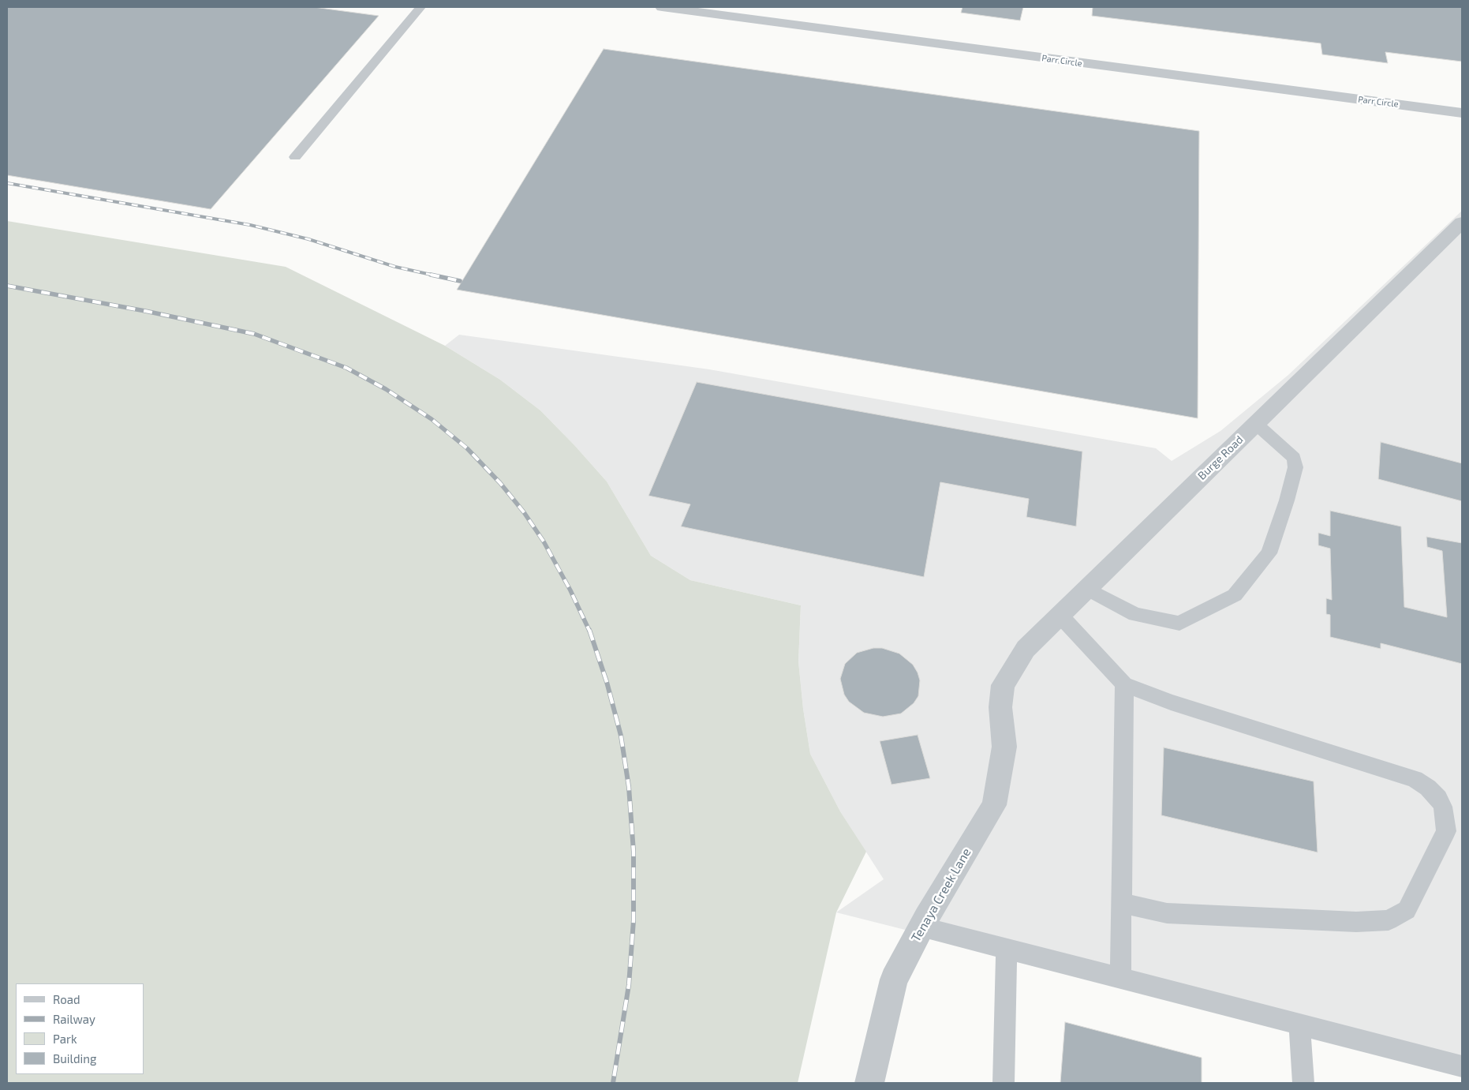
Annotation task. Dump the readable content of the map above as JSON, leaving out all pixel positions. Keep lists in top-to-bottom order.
{
  "streets": {
    "street": ["Parr Circle", "Burge Road", "Tenaya Creek Lane"]
  },
  "crossings": [
    ["Burge Road", "Tenaya Creek Lane"]
  ],
  "legend": [
    "Road",
    "Railway",
    "Park",
    "Building"
  ]
}
